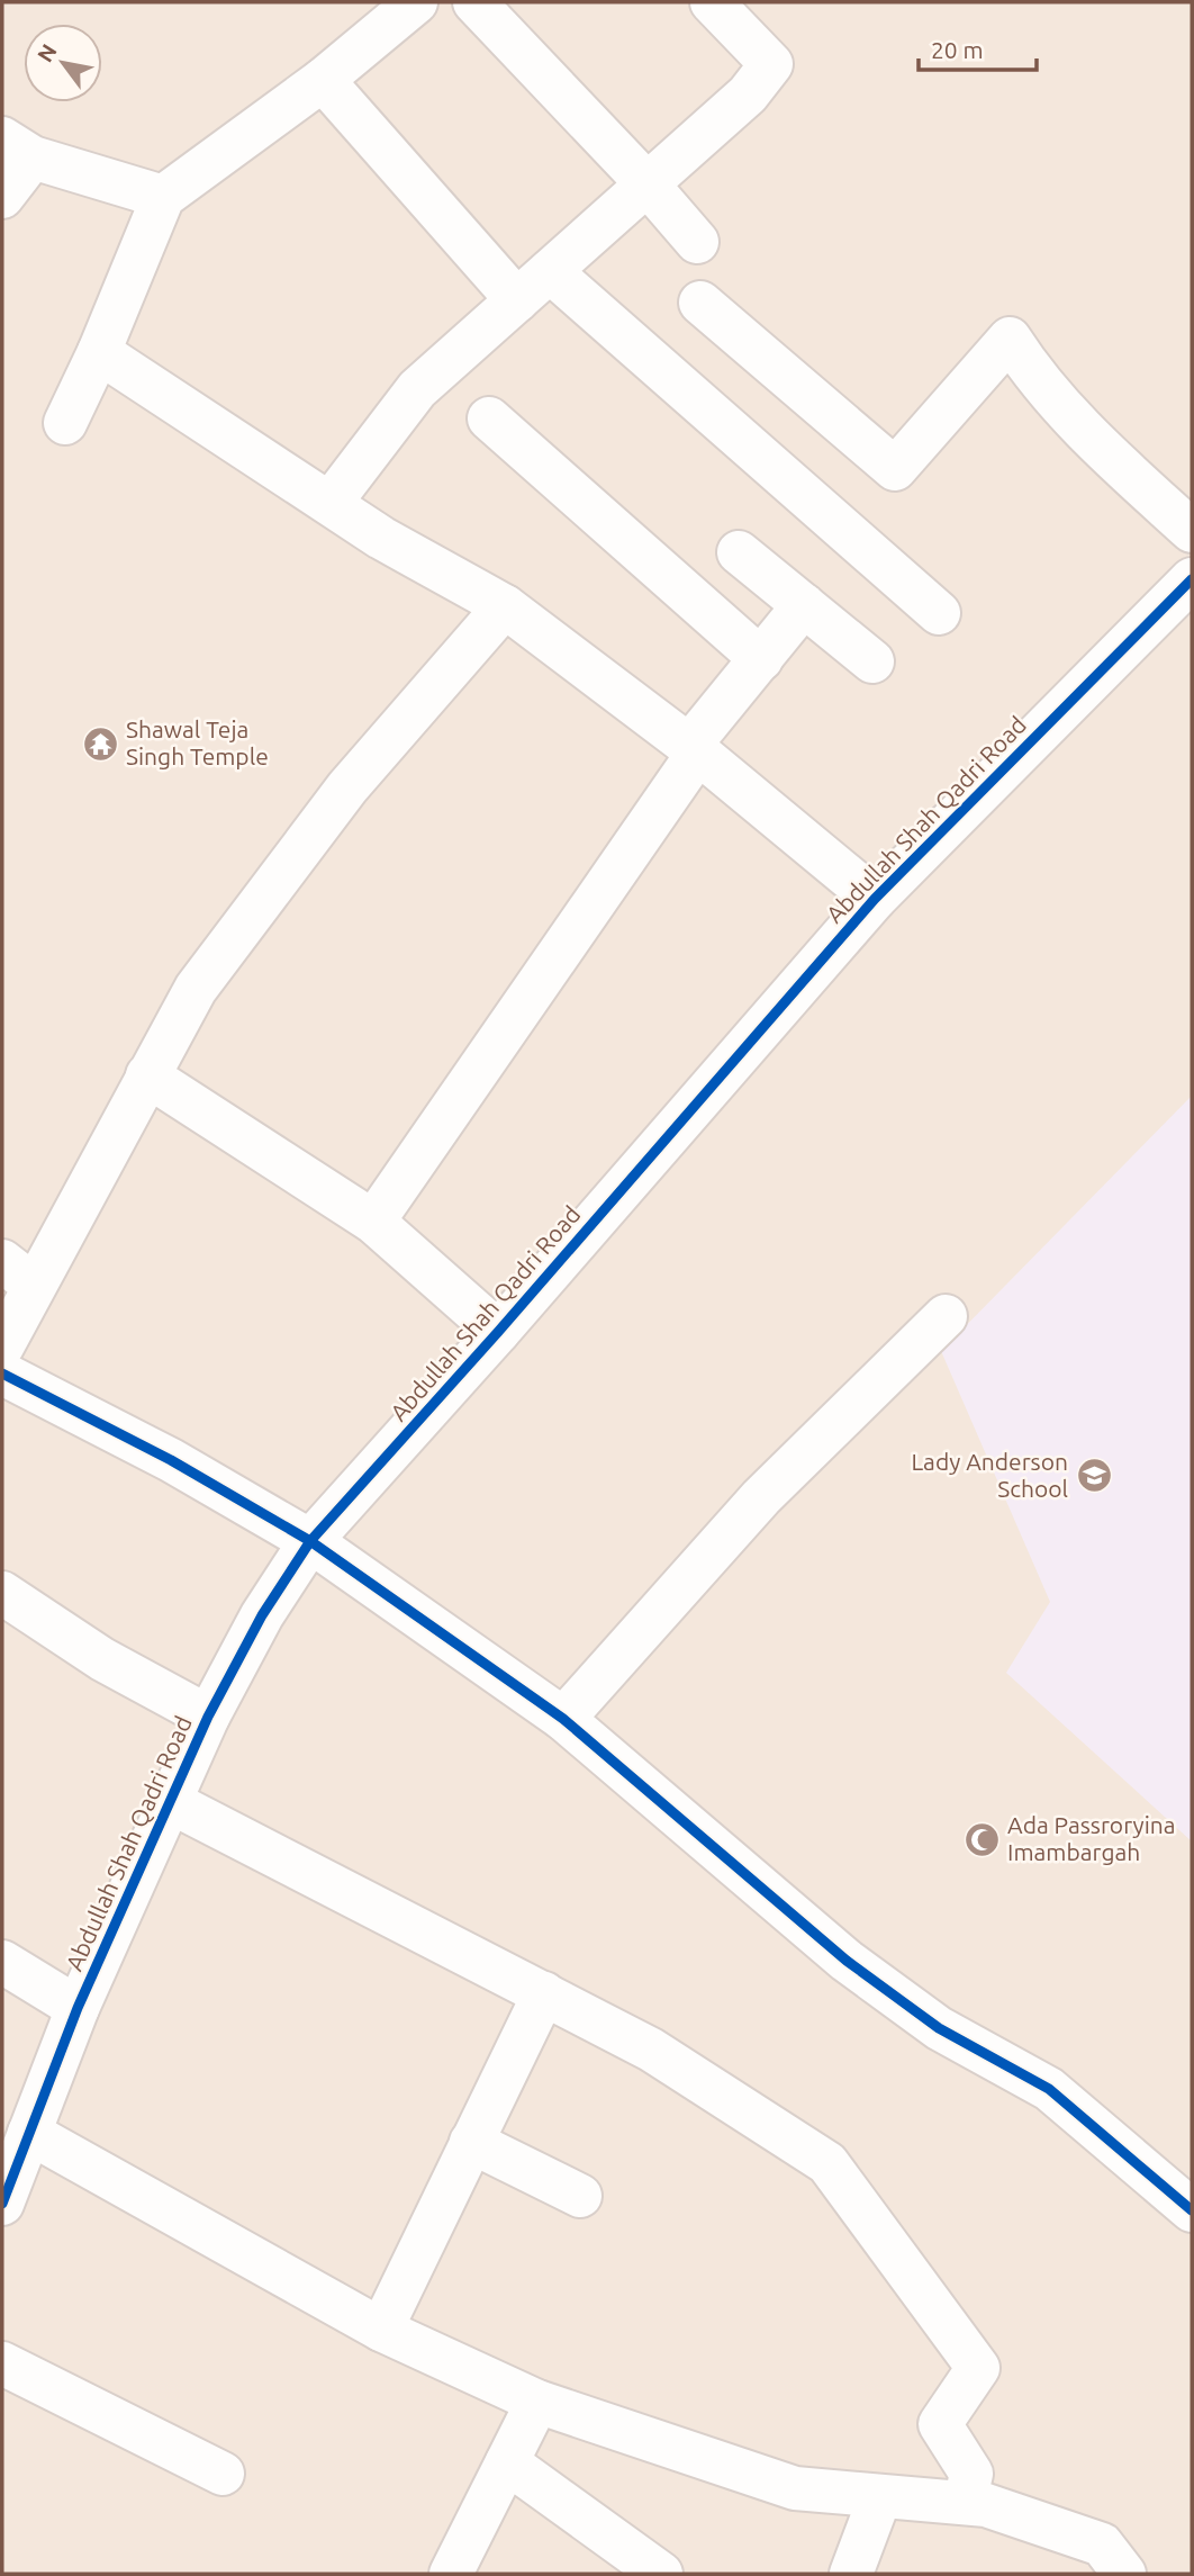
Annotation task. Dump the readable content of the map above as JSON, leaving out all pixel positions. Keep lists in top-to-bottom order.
{
  "streets": {
    "street": ["Abdullah Shah Qadri Road"]
  },
  "places": {
    "temple": ["Shawal Teja Singh Temple"],
    "school or university": ["Lady Anderson School"],
    "mosque": ["Ada Passroryina Imambargah"]
  },
  "scale_bar": "20 m",
  "north": "top left"
}
